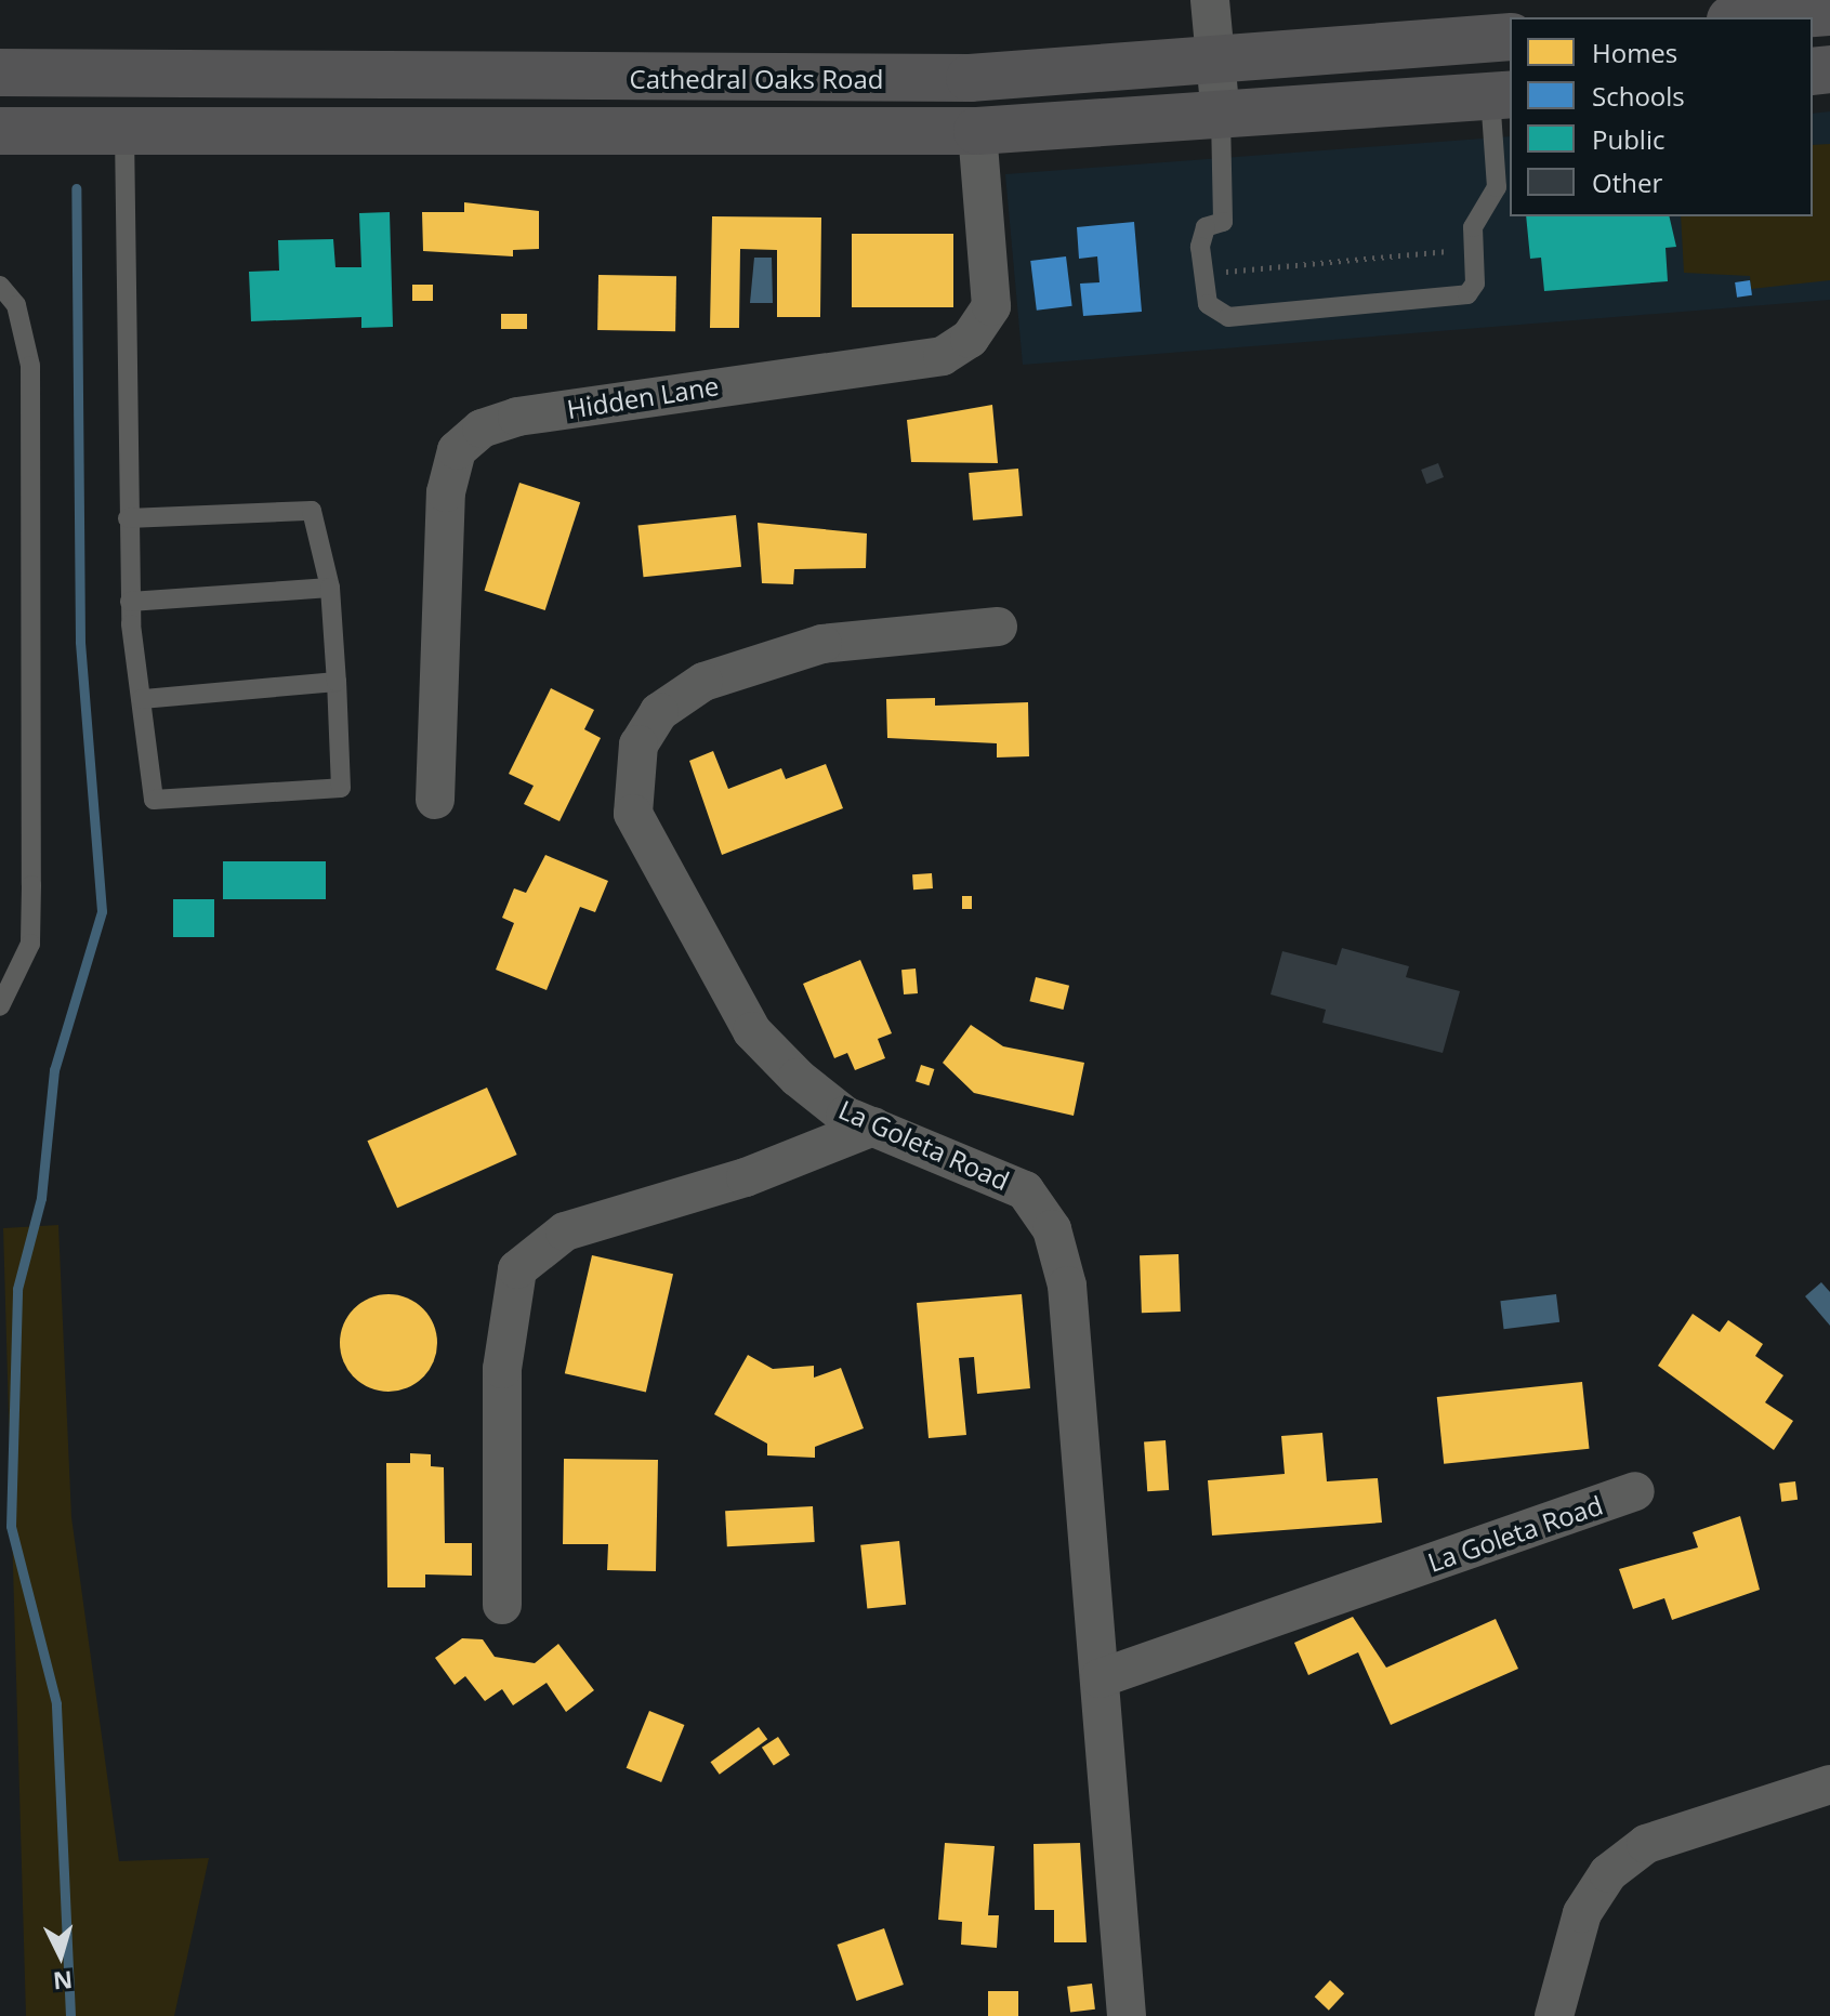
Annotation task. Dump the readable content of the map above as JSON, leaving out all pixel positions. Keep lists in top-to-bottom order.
{
  "streets": {
    "main road": ["Cathedral Oaks Road"],
    "street": ["Hidden Lane", "La Goleta Road"]
  },
  "crossings": [
    ["Cathedral Oaks Road", "Hidden Lane"]
  ],
  "legend": [
    "Homes",
    "Schools",
    "Public",
    "Other"
  ],
  "north": "bottom"
}
